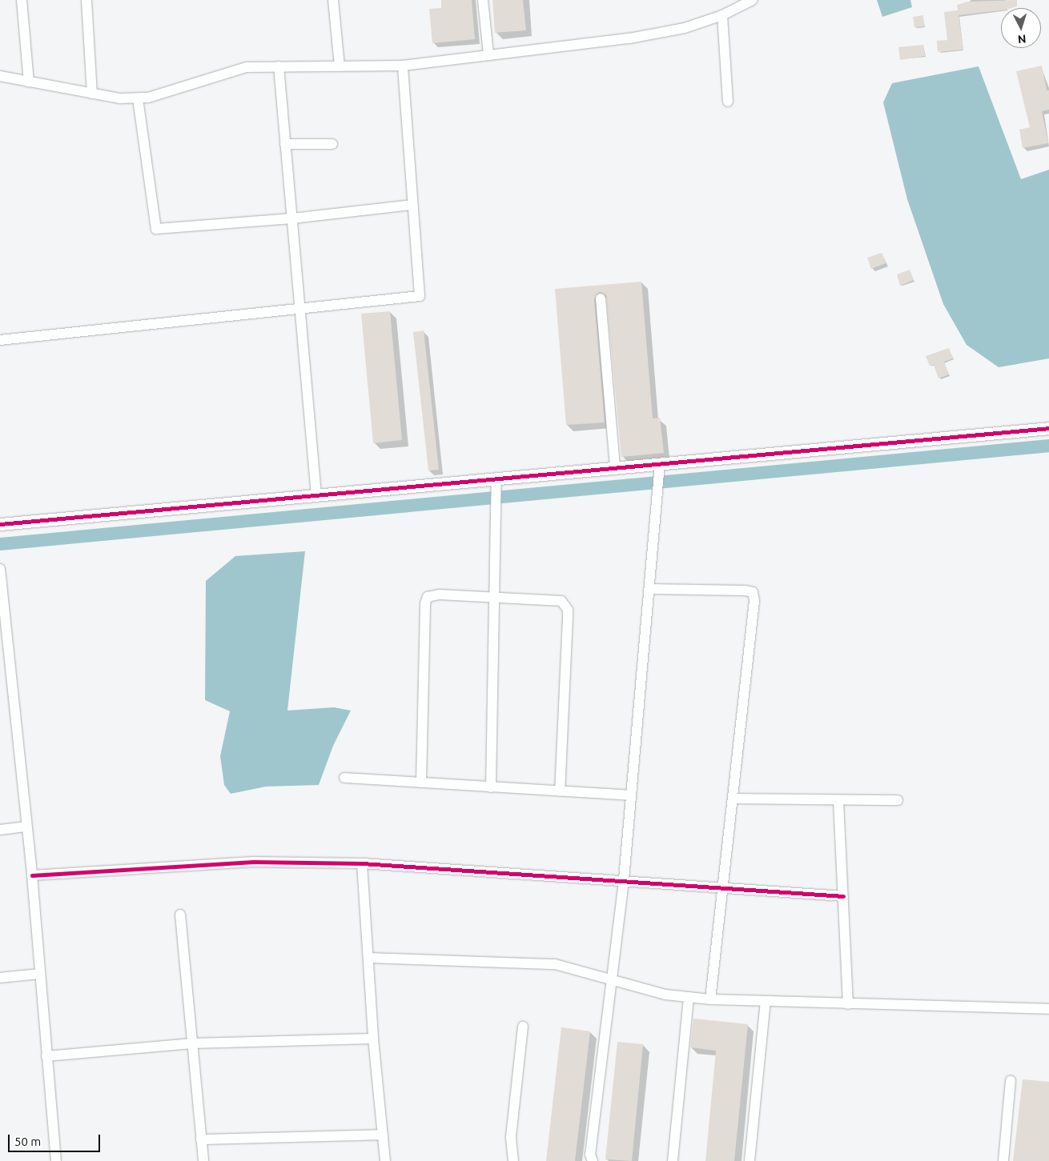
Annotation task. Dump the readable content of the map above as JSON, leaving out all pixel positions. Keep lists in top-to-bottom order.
{
  "scale_bar": "50 m",
  "north": "bottom"
}
